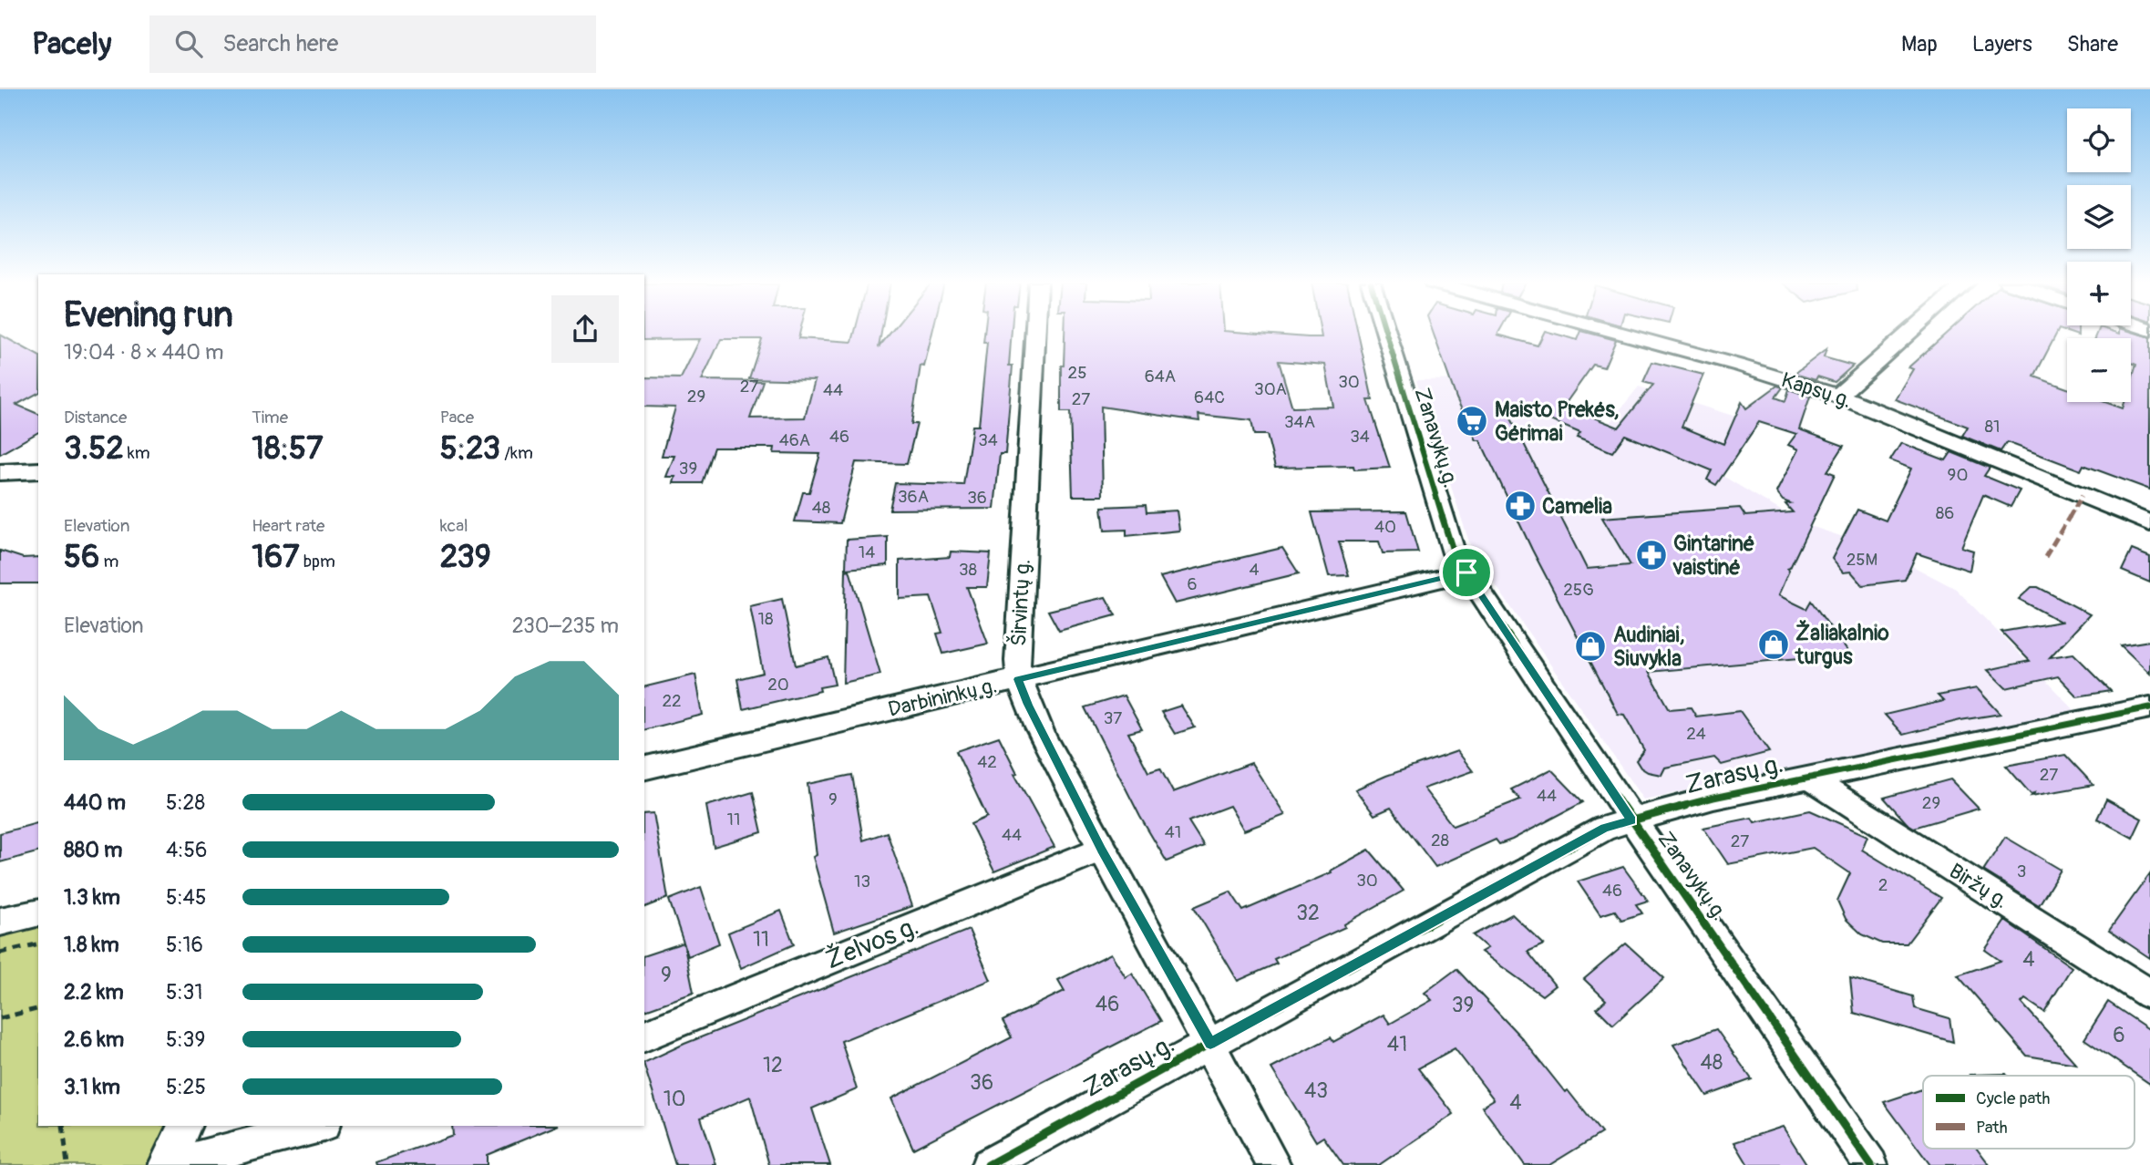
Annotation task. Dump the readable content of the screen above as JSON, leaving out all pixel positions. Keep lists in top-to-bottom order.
{
  "streets": {
    "street": [
      "Kapsų g.",
      "Zanavykų g.",
      "Širvintų g.",
      "Darbininkų g.",
      "Zarasų g.",
      "Biržų g.",
      "Želvos g."
    ]
  },
  "crossings": [
    ["Zanavykų g.", "Darbininkų g."],
    ["Zanavykų g.", "Zarasų g."],
    ["Širvintų g.", "Darbininkų g."],
    ["Širvintų g.", "Zarasų g."],
    ["Širvintų g.", "Želvos g."],
    ["Zarasų g.", "Biržų g."]
  ],
  "places": {
    "supermarket": ["Maisto Prekės, Gėrimai"],
    "pharmacy": ["Camelia", "Gintarinė vaistinė"],
    "shop": ["Žaliakalnio turgus", "Audiniai, Siuvykla"]
  },
  "house_numbers": [
    "25",
    "64A",
    "30",
    "27",
    "30A",
    "44",
    "29",
    "64C",
    "27",
    "34A",
    "81",
    "46",
    "34",
    "46A",
    "34",
    "39",
    "90",
    "36A",
    "36",
    "48",
    "86",
    "40",
    "14",
    "25M",
    "38",
    "4",
    "6",
    "25G",
    "18",
    "20",
    "22",
    "37",
    "24",
    "42",
    "27",
    "44",
    "9",
    "29",
    "11",
    "41",
    "44",
    "28",
    "27",
    "3",
    "30",
    "13",
    "2",
    "46",
    "32",
    "11",
    "4",
    "9",
    "46",
    "39",
    "6",
    "41",
    "48",
    "12",
    "36",
    "43",
    "10",
    "4"
  ],
  "legend": ["Cycle path", "Path"],
  "page": {
    "header": "Pacely",
    "search": "Search here",
    "nav": ["Map", "Layers", "Share"],
    "map_buttons": ["+", "−"],
    "heading": ["Evening run", "19:04 · 8 × 440 m"],
    "stats": [
      ["Distance", "3.52 km"],
      ["Time", "18:57"],
      ["Pace", "5:23 /km"],
      ["Elevation", "56 m"],
      ["Heart rate", "167 bpm"],
      ["kcal", "239"]
    ],
    "chart": ["Elevation", "230–235 m"],
    "list": [
      {
        "name": "440 m",
        "note": "5:28"
      },
      {
        "name": "880 m",
        "note": "4:56"
      },
      {
        "name": "1.3 km",
        "note": "5:45"
      },
      {
        "name": "1.8 km",
        "note": "5:16"
      },
      {
        "name": "2.2 km",
        "note": "5:31"
      },
      {
        "name": "2.6 km",
        "note": "5:39"
      },
      {
        "name": "3.1 km",
        "note": "5:25"
      }
    ]
  }
}
